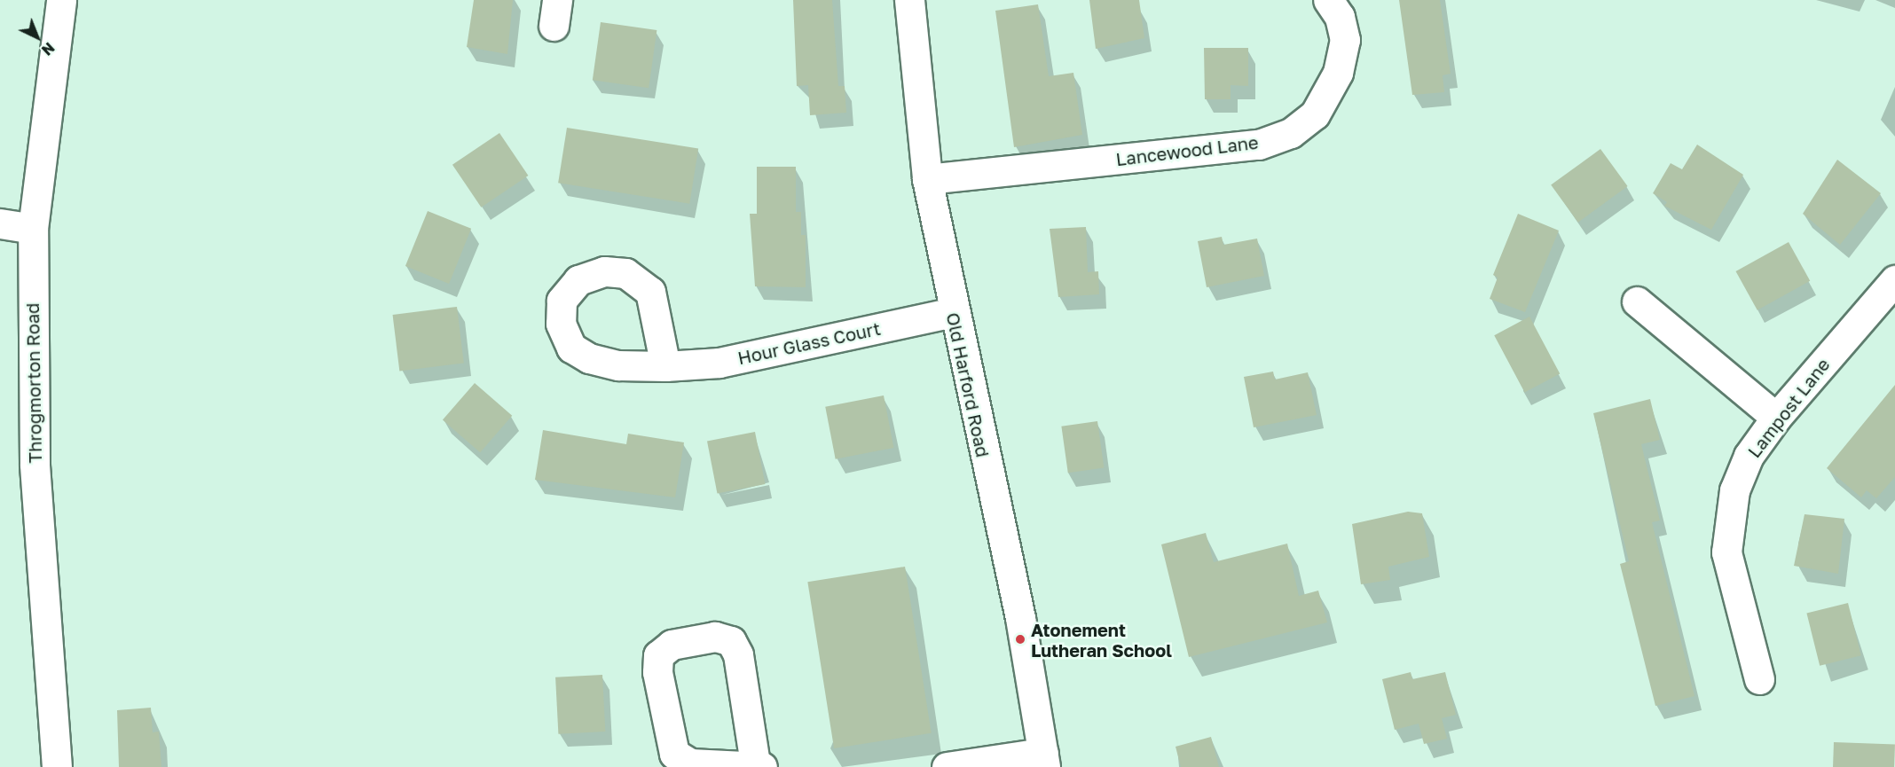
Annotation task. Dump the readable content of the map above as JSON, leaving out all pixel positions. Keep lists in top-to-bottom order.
{
  "streets": {
    "street": [
      "Lancewood Lane",
      "Hour Glass Court",
      "Throgmorton Road",
      "Old Harford Road",
      "Lampost Lane"
    ]
  },
  "crossings": [
    ["Lancewood Lane", "Old Harford Road"],
    ["Hour Glass Court", "Old Harford Road"]
  ],
  "places": ["Atonement Lutheran School"],
  "north": "bottom right"
}
